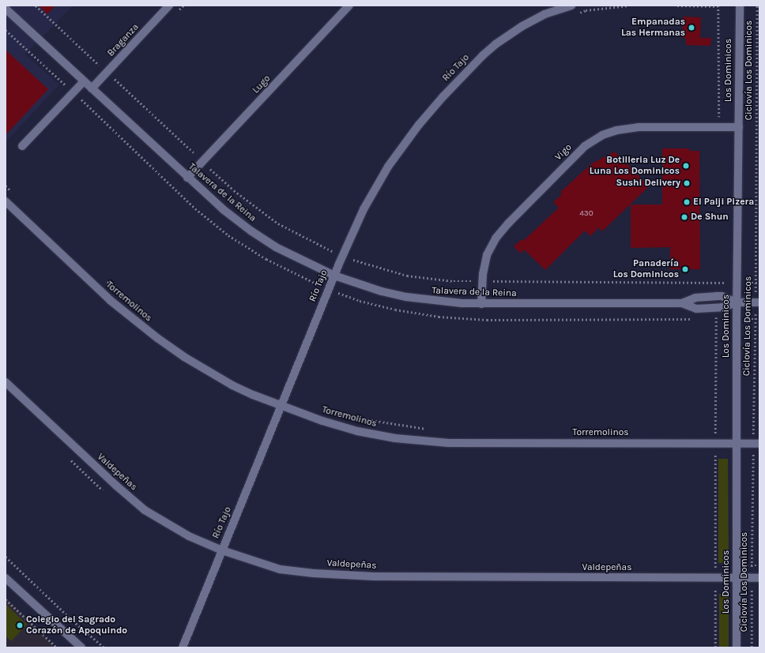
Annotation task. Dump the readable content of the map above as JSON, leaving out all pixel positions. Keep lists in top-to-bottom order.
{
  "streets": {
    "street": [
      "Braganza",
      "Río Tajo",
      "Los Dominicos",
      "Lugo",
      "Vigo",
      "Talavera de la Reina",
      "Torremolinos",
      "Valdepeñas"
    ],
    "path": ["Ciclovía Los Dominicos"]
  },
  "crossings": [
    ["Braganza", "Talavera de la Reina"],
    ["Río Tajo", "Talavera de la Reina"],
    ["Río Tajo", "Torremolinos"],
    ["Río Tajo", "Valdepeñas"],
    ["Los Dominicos", "Vigo"],
    ["Los Dominicos", "Talavera de la Reina"],
    ["Los Dominicos", "Torremolinos"],
    ["Los Dominicos", "Valdepeñas"],
    ["Ciclovía Los Dominicos", "Talavera de la Reina"],
    ["Ciclovía Los Dominicos", "Torremolinos"],
    ["Ciclovía Los Dominicos", "Valdepeñas"],
    ["Lugo", "Talavera de la Reina"],
    ["Vigo", "Talavera de la Reina"]
  ],
  "places": [
    "Empanadas Las Hermanas",
    "Botilleria Luz De Luna Los Dominicos",
    "Sushi Delivery",
    "El Palji Pizera",
    "De Shun",
    "Panadería Los Dominicos",
    "Colegio del Sagrado Corazón de Apoquindo"
  ],
  "house_numbers": ["430"]
}
